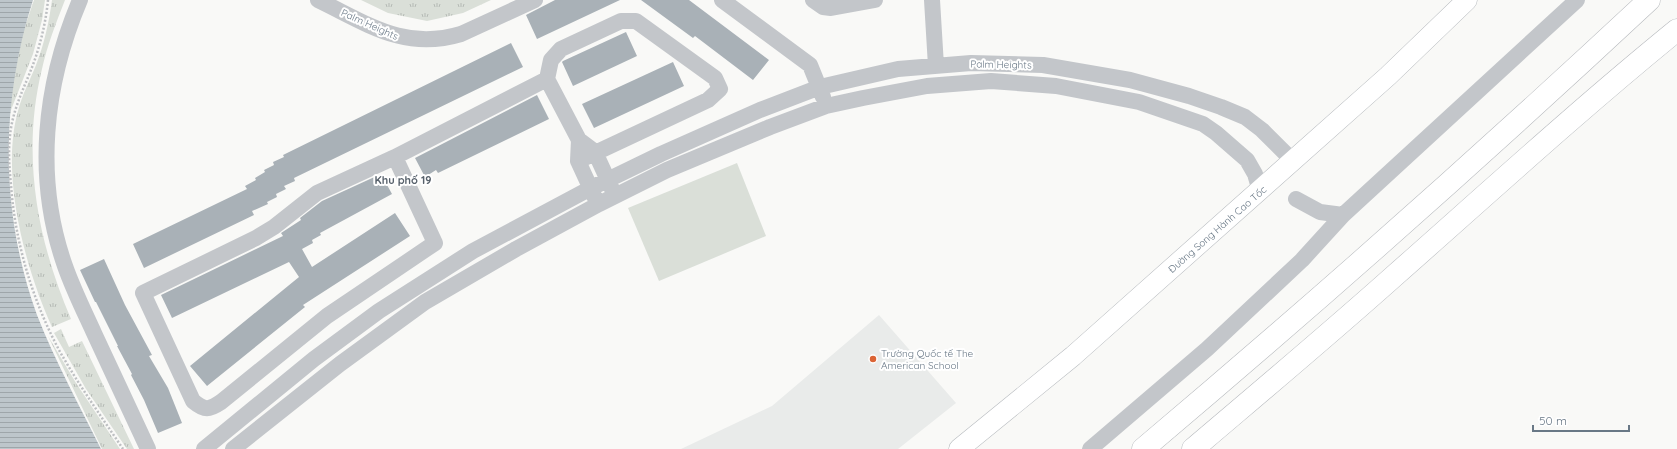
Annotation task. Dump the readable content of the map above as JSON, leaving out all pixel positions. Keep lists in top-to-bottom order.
{
  "streets": {
    "main road": ["Đường Song Hành Cao Tốc"],
    "street": ["Palm Heights"]
  },
  "crossings": [
    ["Palm Heights", "Đường Song Hành Cao Tốc"]
  ],
  "districts": ["Khu phố 19"],
  "places": ["Trường Quốc tế The American School"],
  "scale_bar": "50 m"
}
